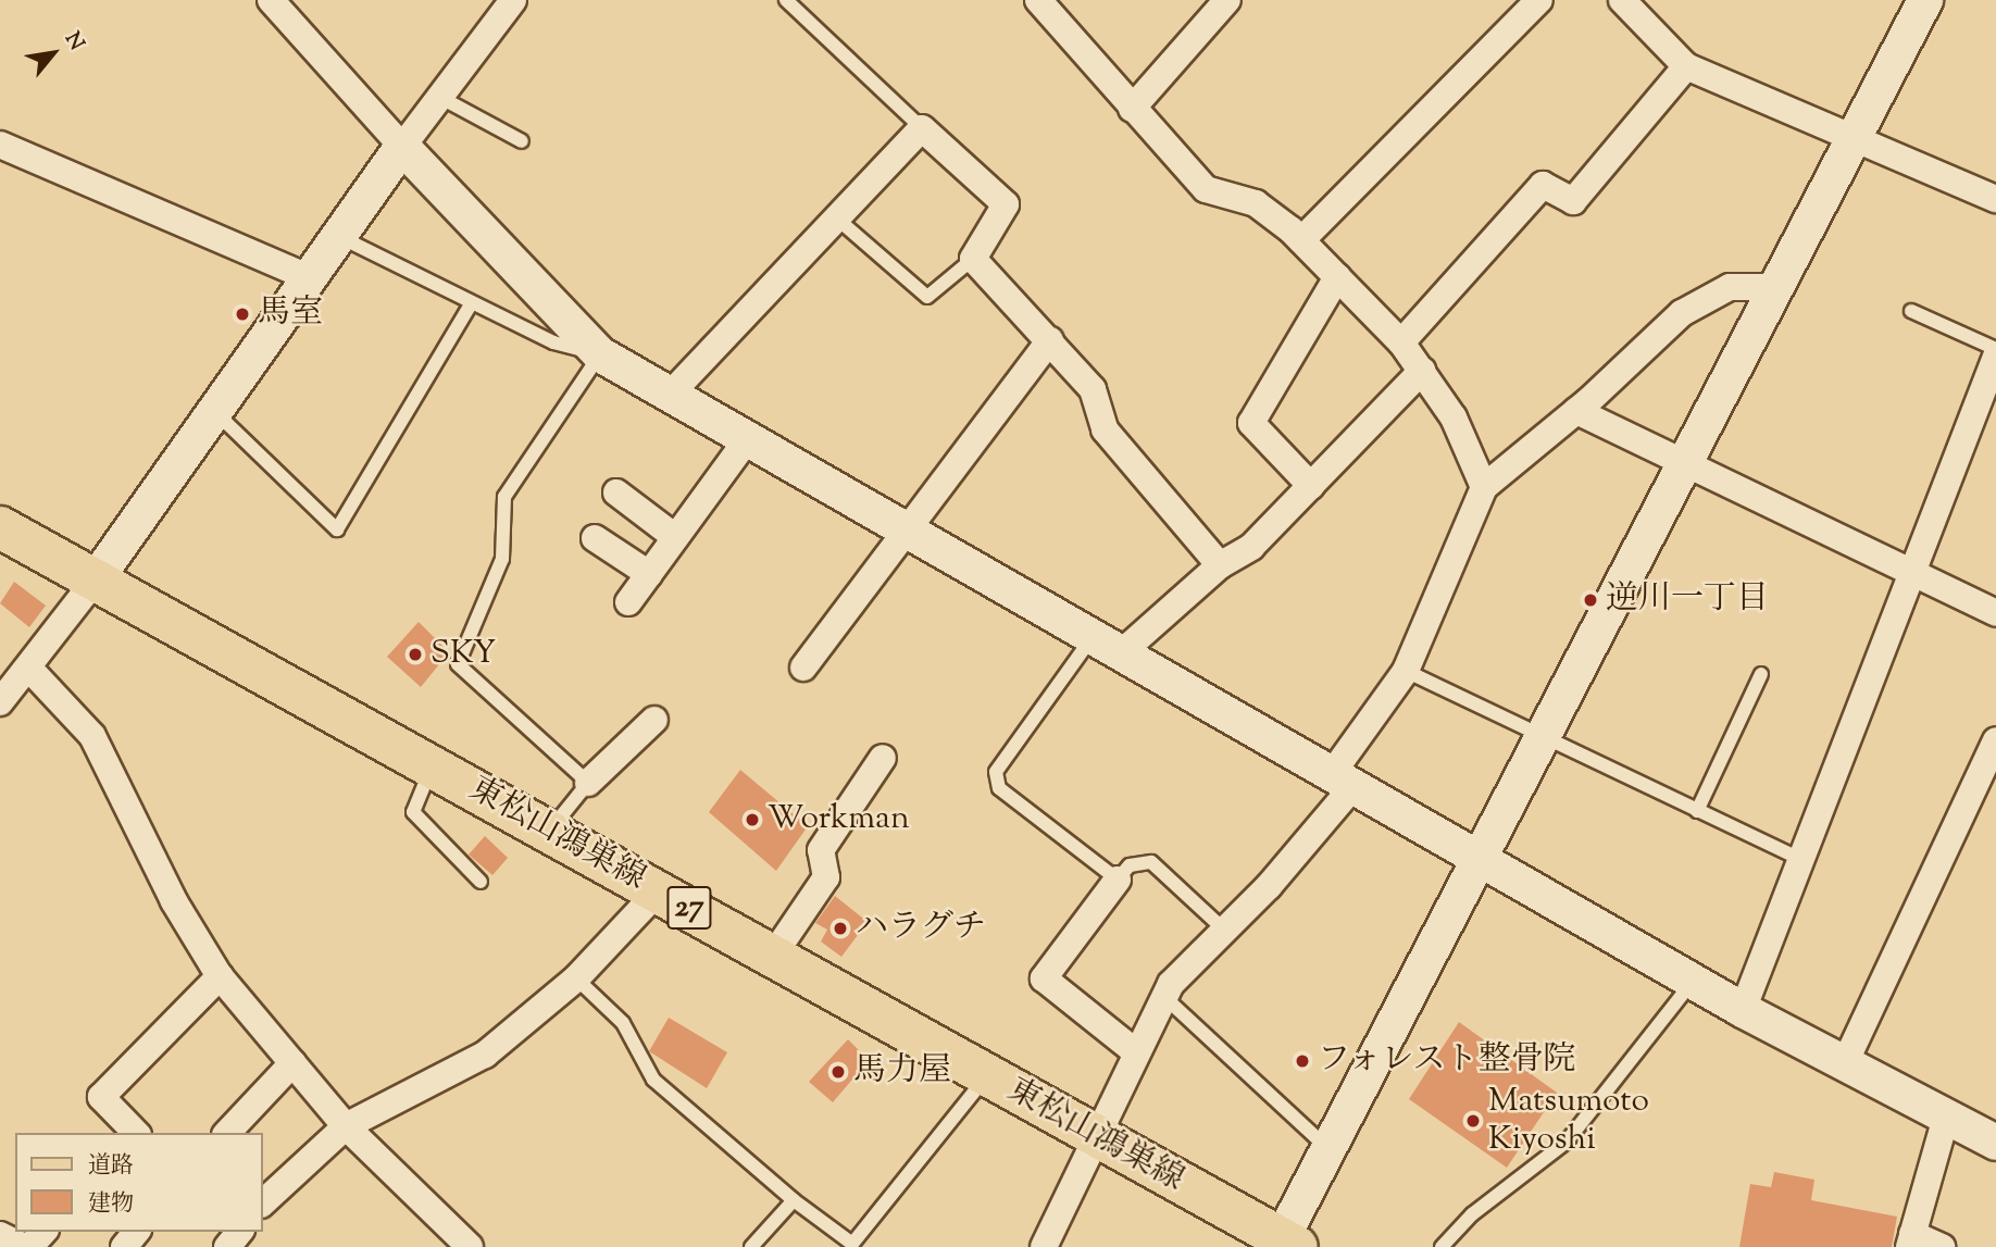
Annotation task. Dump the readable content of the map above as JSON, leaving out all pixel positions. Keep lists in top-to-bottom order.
{
  "streets": {
    "main road": ["東松山鴻巣線", "27"]
  },
  "crossings": [
    ["東松山鴻巣線", "27"]
  ],
  "places": [
    "馬室",
    "逆川一丁目",
    "SKY",
    "Workman",
    "ハラグチ",
    "フォレスト整骨院",
    "馬力屋",
    "Matsumoto Kiyoshi"
  ],
  "legend": ["道路", "建物"],
  "north": "top right"
}
